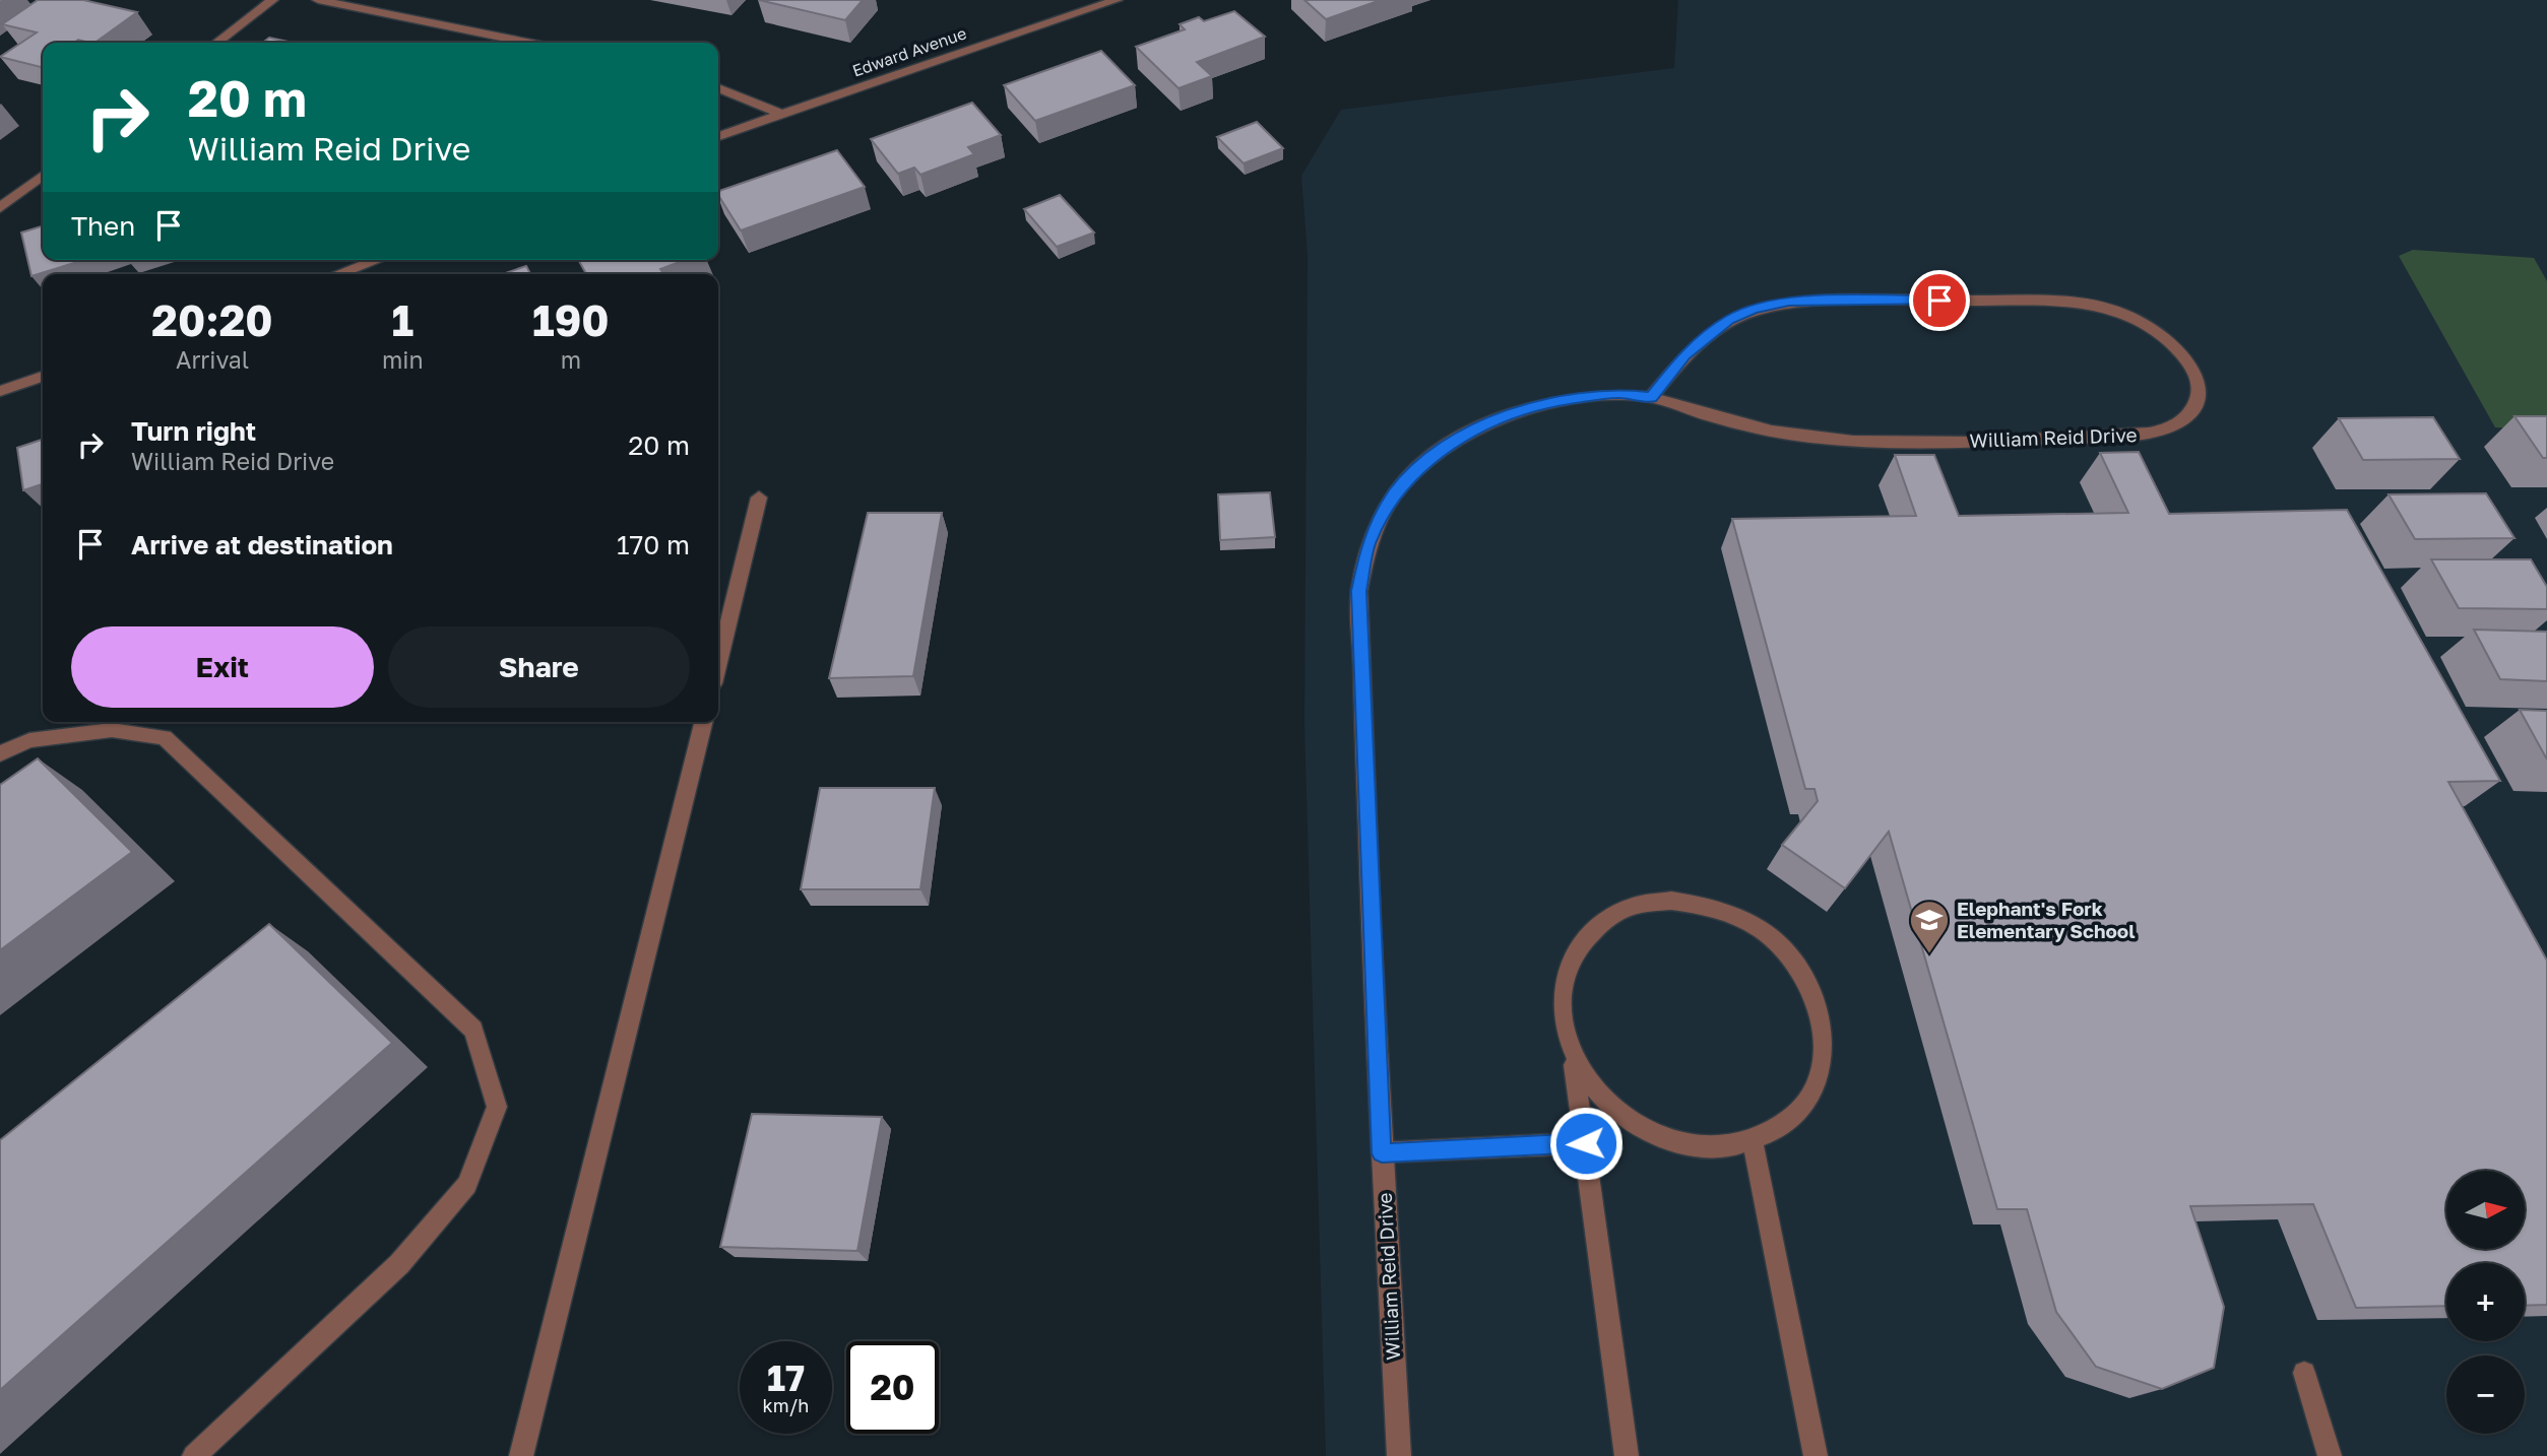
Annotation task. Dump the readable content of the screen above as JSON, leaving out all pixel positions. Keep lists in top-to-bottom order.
{
  "streets": {
    "street": ["Edward Avenue", "William Reid Drive"]
  },
  "places": {
    "school or university": ["Elephant's Fork Elementary School"]
  },
  "north": "right",
  "page": {
    "turn": ["20 m", "William Reid Drive"],
    "then": "Then",
    "eta": [
      "20:20",
      "Arrival",
      "1",
      "min",
      "190",
      "m"
    ],
    "list": [
      {
        "name": "Turn right",
        "note": "William Reid Drive",
        "value": "20 m"
      },
      {
        "name": "Arrive at destination",
        "value": "170 m"
      }
    ],
    "buttons": ["Exit", "Share"],
    "map_buttons": ["+", "−"],
    "speed": "17 km/h",
    "limit": "20"
  }
}
